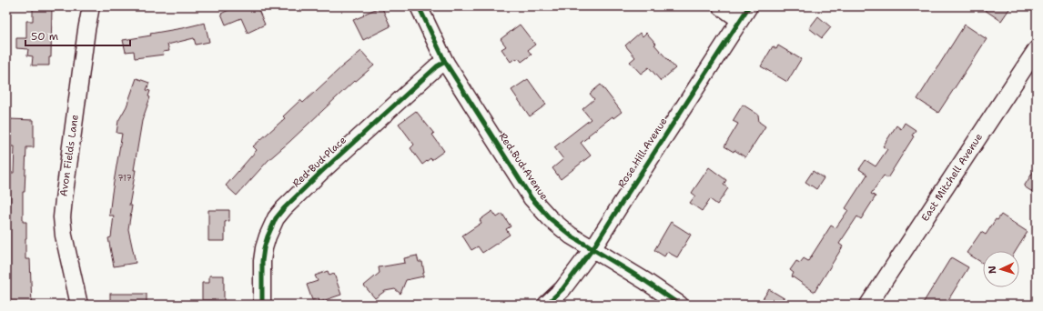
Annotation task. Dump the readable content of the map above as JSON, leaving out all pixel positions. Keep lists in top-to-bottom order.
{
  "streets": {
    "street": [
      "Rose Hill Avenue",
      "Avon Fields Lane",
      "Red Bud Place",
      "Red Bud Avenue",
      "East Mitchell Avenue"
    ]
  },
  "crossings": [
    ["Rose Hill Avenue", "Red Bud Avenue"],
    ["Red Bud Place", "Red Bud Avenue"]
  ],
  "house_numbers": ["717"],
  "scale_bar": "50 m",
  "north": "left"
}
